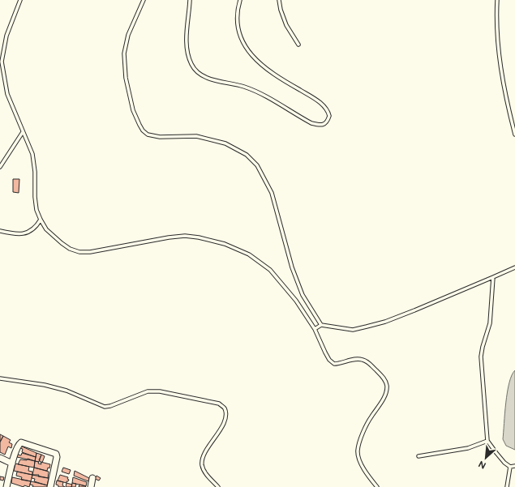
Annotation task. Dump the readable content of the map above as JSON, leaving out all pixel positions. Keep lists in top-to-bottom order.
{
  "north": "bottom left"
}
